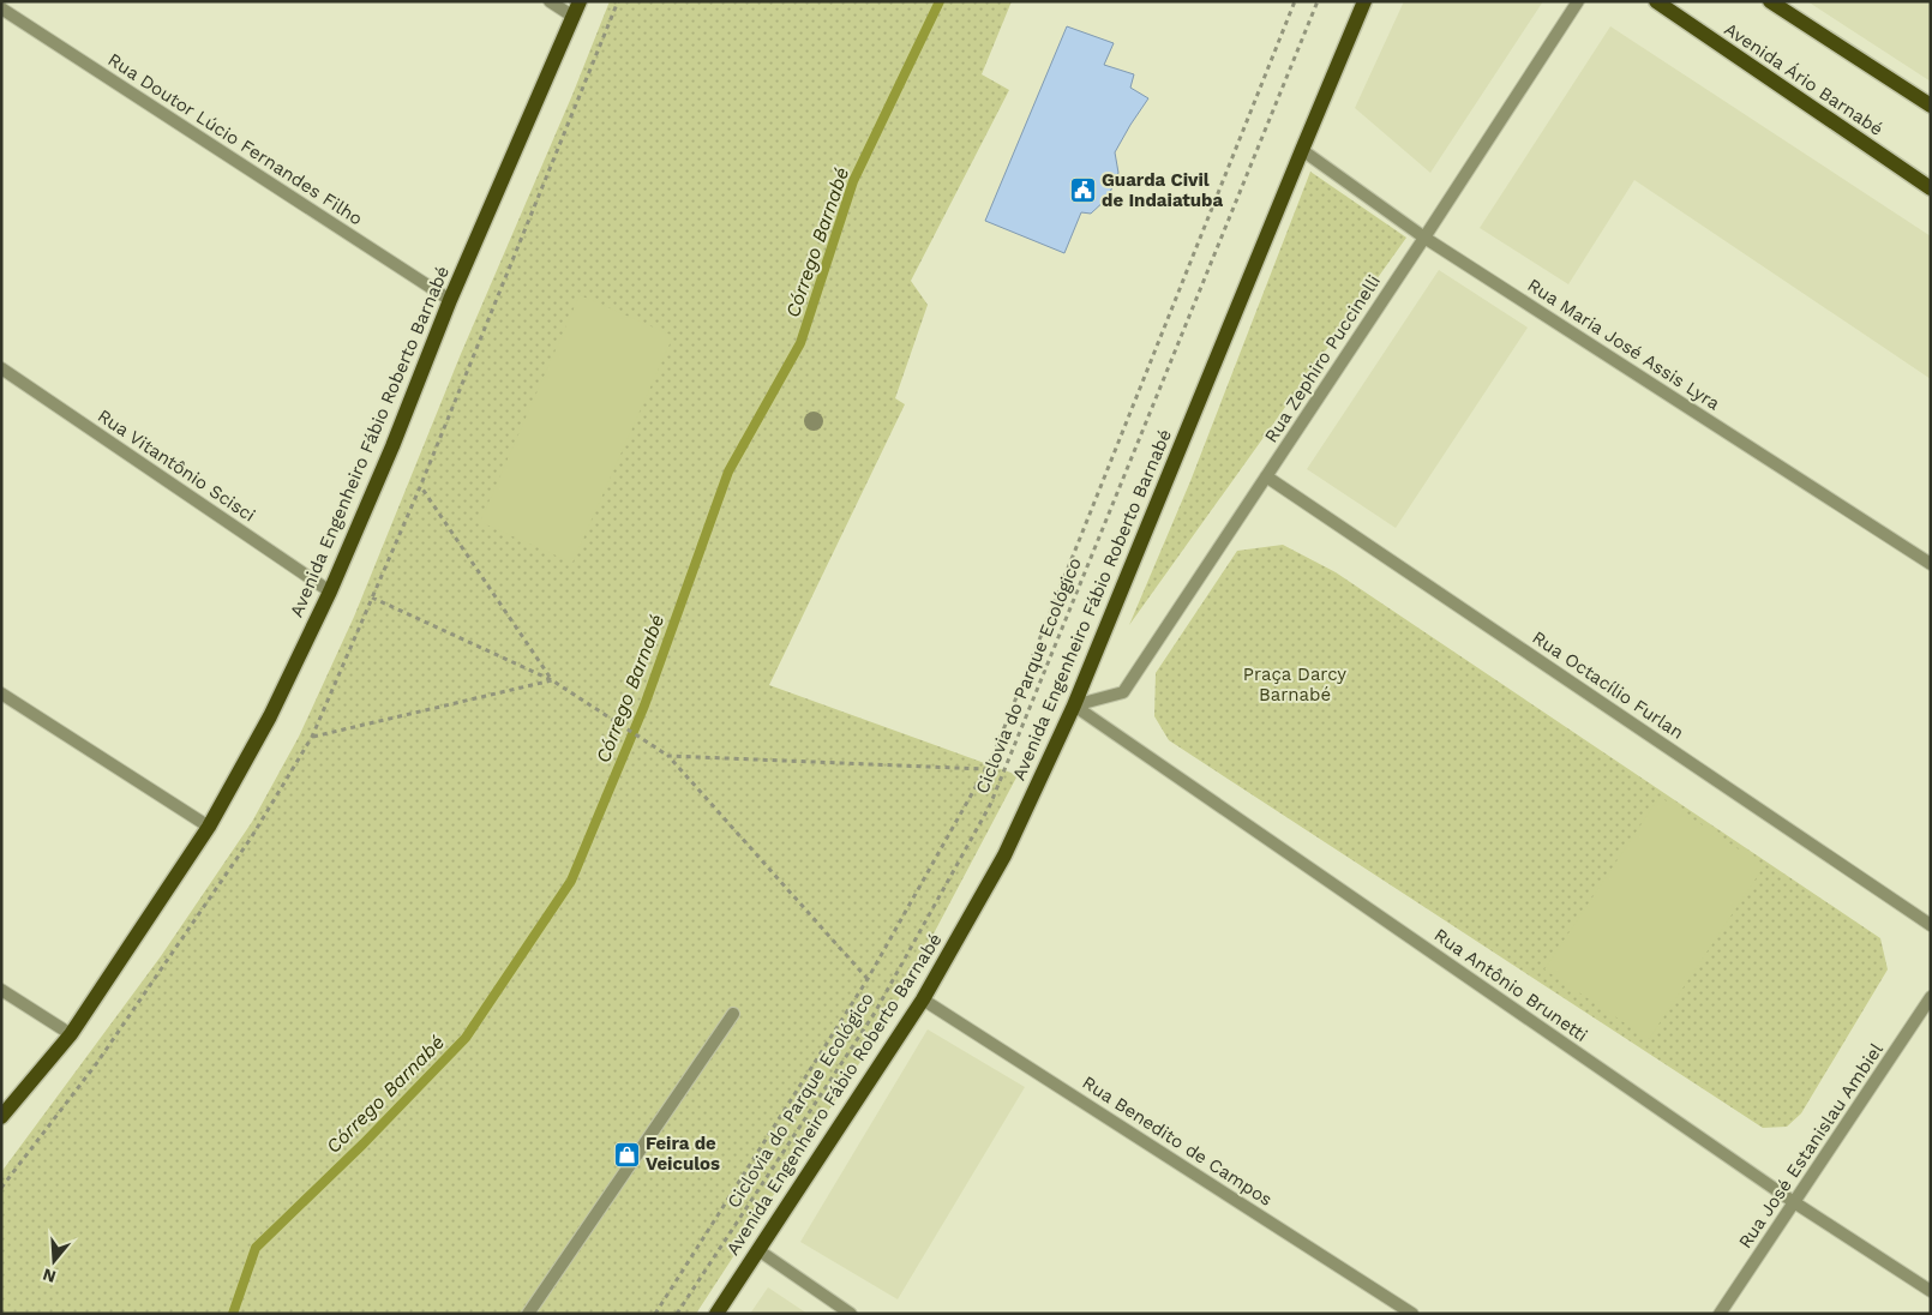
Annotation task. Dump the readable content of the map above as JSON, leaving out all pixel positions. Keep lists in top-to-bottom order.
{
  "streets": {
    "main road": ["Avenida Ário Barnabé", "Avenida Engenheiro Fábio Roberto Barnabé"],
    "street": [
      "Rua Doutor Lúcio Fernandes Filho",
      "Rua Maria José Assis Lyra",
      "Rua Zephiro Puccinelli",
      "Rua Vitantônio Scisci",
      "Rua Octacílio Furlan",
      "Rua Antônio Brunetti",
      "Rua Benedito de Campos",
      "Rua José Estanislau Ambiel"
    ],
    "path": ["Ciclovia do Parque Ecológico"]
  },
  "crossings": [
    ["Rua Doutor Lúcio Fernandes Filho", "Avenida Engenheiro Fábio Roberto Barnabé"],
    ["Rua Maria José Assis Lyra", "Rua Zephiro Puccinelli"],
    ["Rua Maria José Assis Lyra", "Avenida Engenheiro Fábio Roberto Barnabé"],
    ["Rua Zephiro Puccinelli", "Avenida Engenheiro Fábio Roberto Barnabé"],
    ["Rua Zephiro Puccinelli", "Rua Octacílio Furlan"],
    ["Rua Zephiro Puccinelli", "Rua Antônio Brunetti"],
    ["Avenida Engenheiro Fábio Roberto Barnabé", "Rua Vitantônio Scisci"],
    ["Avenida Engenheiro Fábio Roberto Barnabé", "Rua Antônio Brunetti"],
    ["Avenida Engenheiro Fábio Roberto Barnabé", "Rua Benedito de Campos"],
    ["Rua Antônio Brunetti", "Rua José Estanislau Ambiel"]
  ],
  "water": ["Córrego Barnabé"],
  "parks": ["Praça Darcy Barnabé"],
  "places": {
    "public building": ["Guarda Civil de Indaiatuba"],
    "shop": ["Feira de Veiculos"]
  },
  "north": "bottom"
}
